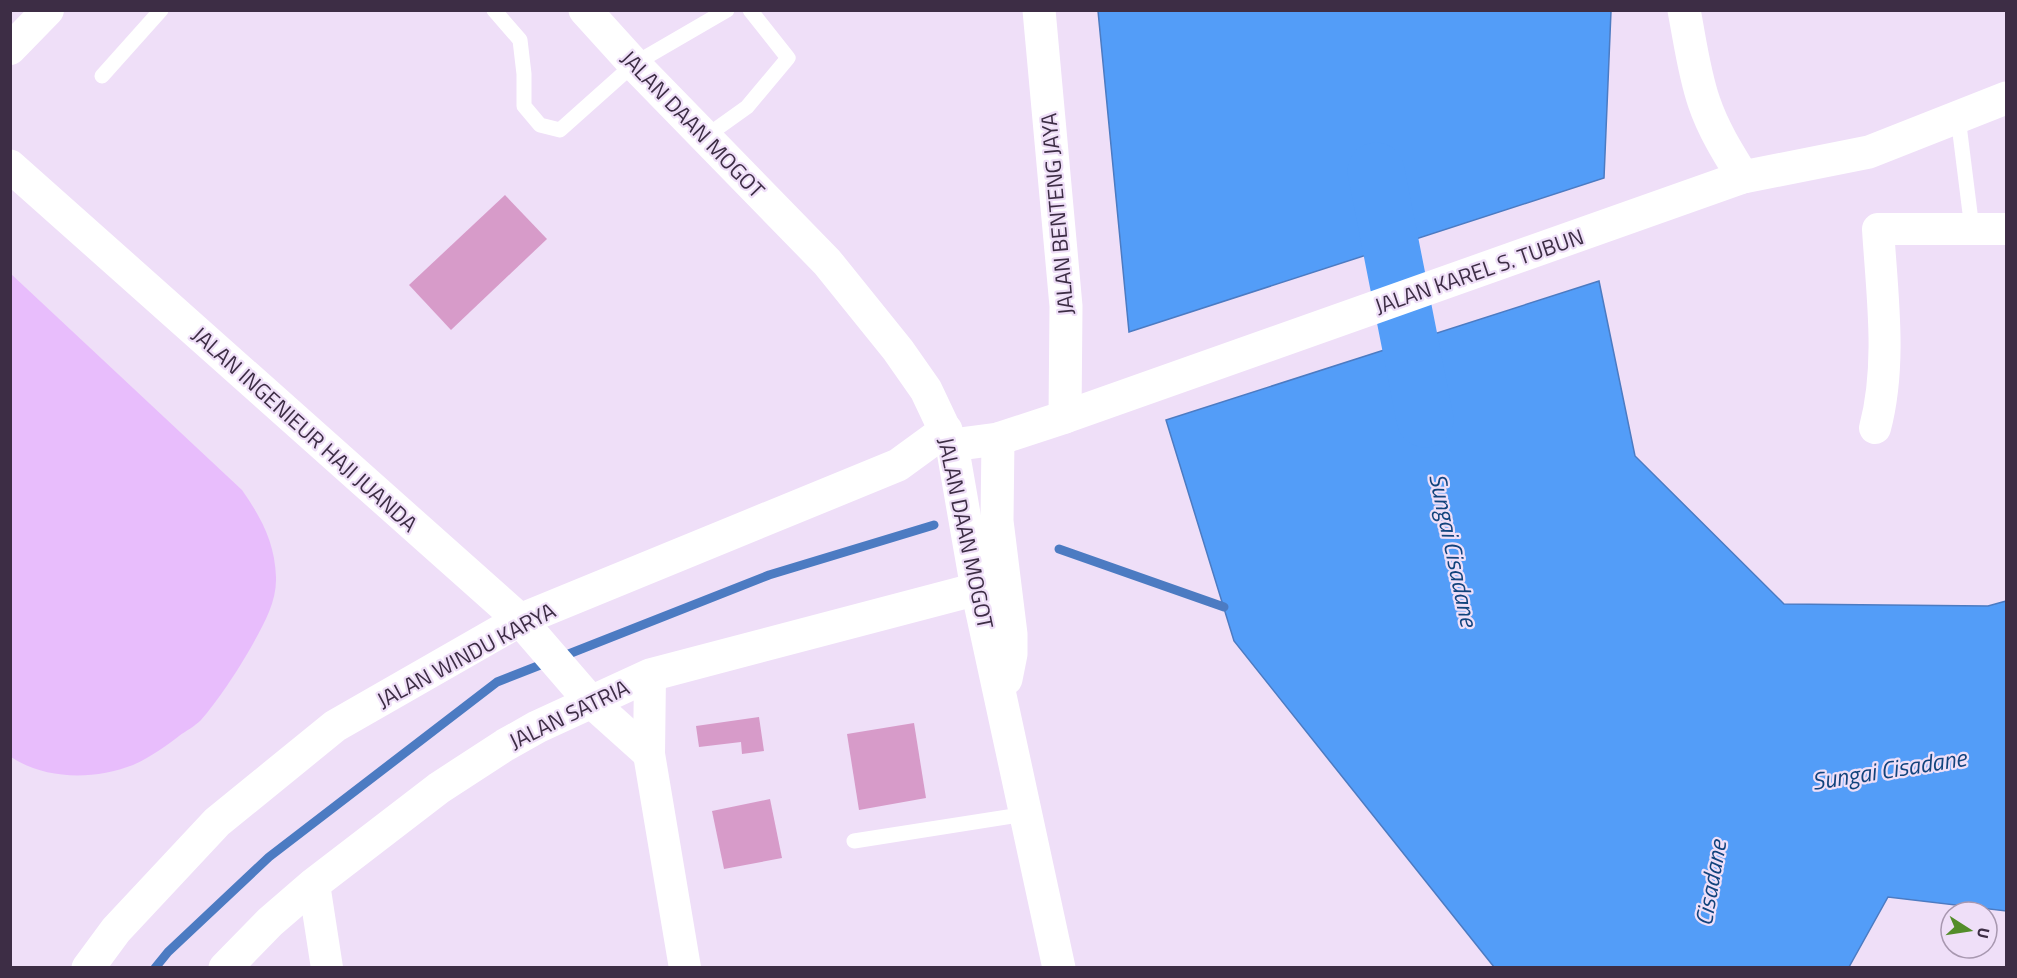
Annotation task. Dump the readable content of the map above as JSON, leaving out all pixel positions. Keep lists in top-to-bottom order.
{
  "streets": {
    "main road": [
      "JALAN DAAN MOGOT",
      "JALAN BENTENG JAYA",
      "JALAN KAREL S. TUBUN",
      "JALAN INGENIEUR HAJI JUANDA",
      "JALAN WINDU KARYA",
      "JALAN SATRIA"
    ]
  },
  "crossings": [
    ["JALAN DAAN MOGOT", "JALAN KAREL S. TUBUN"],
    ["JALAN DAAN MOGOT", "JALAN WINDU KARYA"],
    ["JALAN DAAN MOGOT", "JALAN SATRIA"],
    ["JALAN BENTENG JAYA", "JALAN KAREL S. TUBUN"],
    ["JALAN KAREL S. TUBUN", "JALAN WINDU KARYA"],
    ["JALAN INGENIEUR HAJI JUANDA", "JALAN WINDU KARYA"],
    ["JALAN INGENIEUR HAJI JUANDA", "JALAN SATRIA"]
  ],
  "water": ["Sungai Cisadane", "Cisadane"],
  "north": "right"
}
